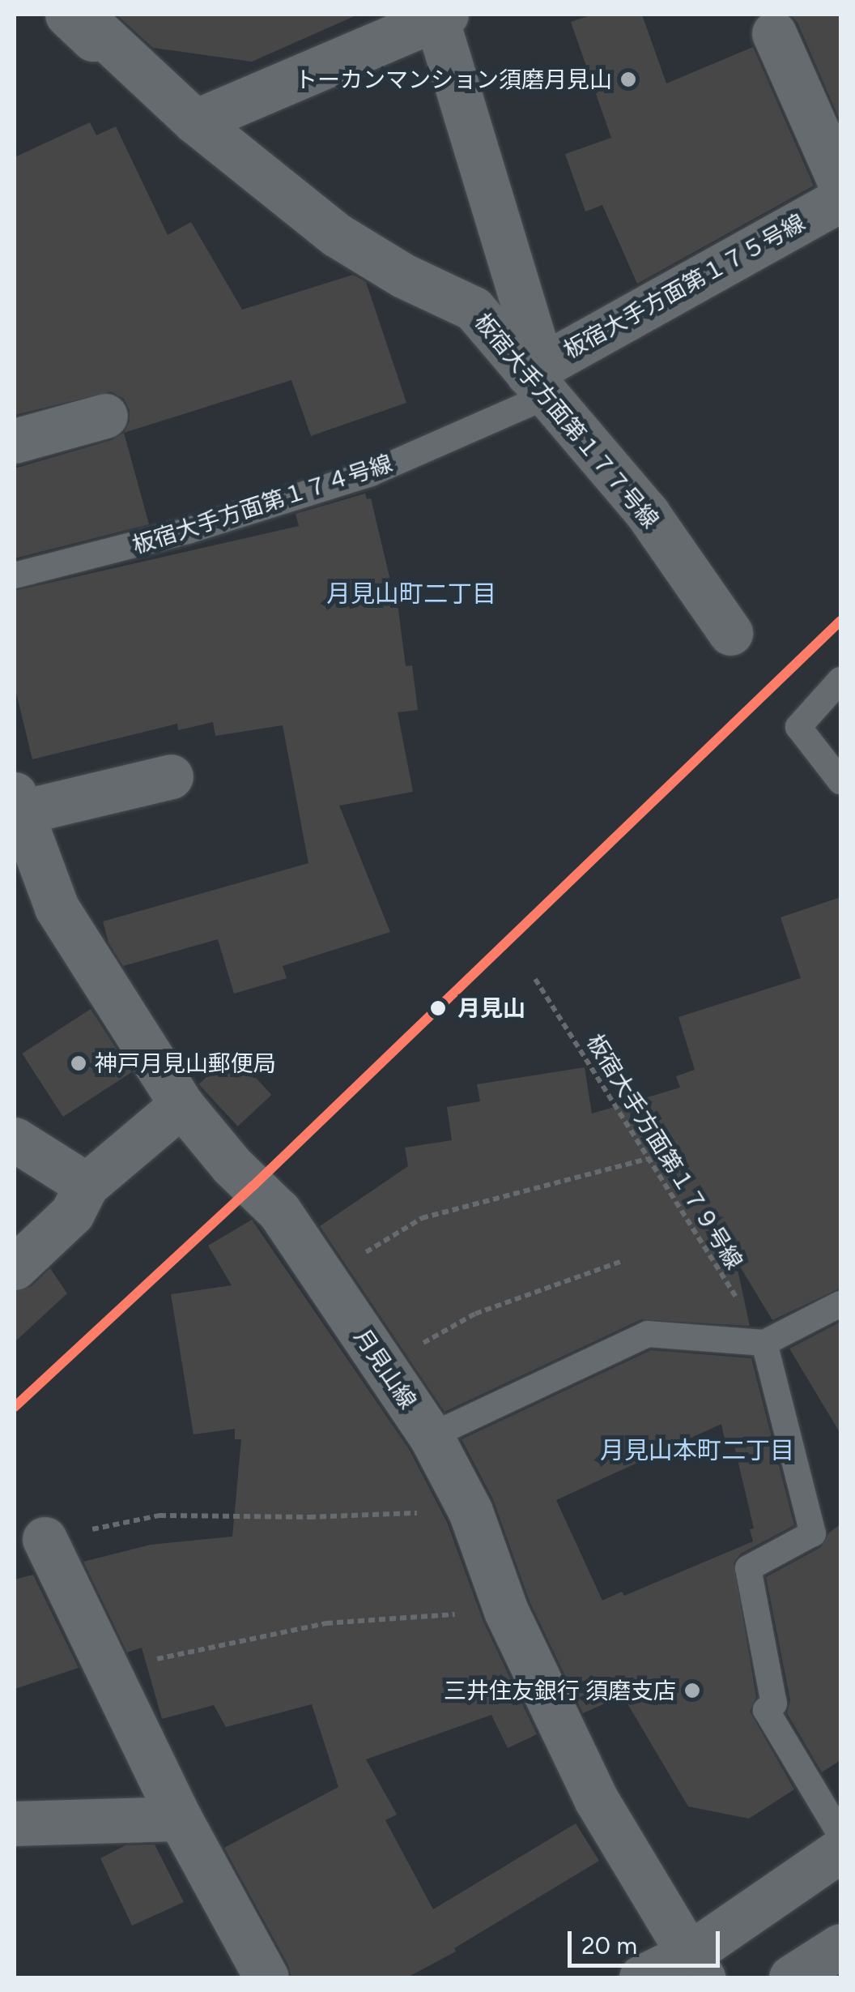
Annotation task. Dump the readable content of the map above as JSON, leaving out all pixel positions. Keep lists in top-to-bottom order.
{
  "streets": {
    "street": ["板宿大手方面第１７５号線", "板宿大手方面第１７７号線", "月見山線"],
    "lane": ["板宿大手方面第１７４号線"],
    "path": ["板宿大手方面第１７９号線"]
  },
  "crossings": [
    ["板宿大手方面第１７５号線", "板宿大手方面第１７７号線"],
    ["板宿大手方面第１７５号線", "板宿大手方面第１７４号線"],
    ["板宿大手方面第１７７号線", "板宿大手方面第１７４号線"]
  ],
  "districts": ["月見山町二丁目", "月見山本町二丁目"],
  "places": [
    "トーカンマンション須磨月見山",
    "月見山",
    "神戸月見山郵便局",
    "三井住友銀行 須磨支店"
  ],
  "scale_bar": "20 m"
}
